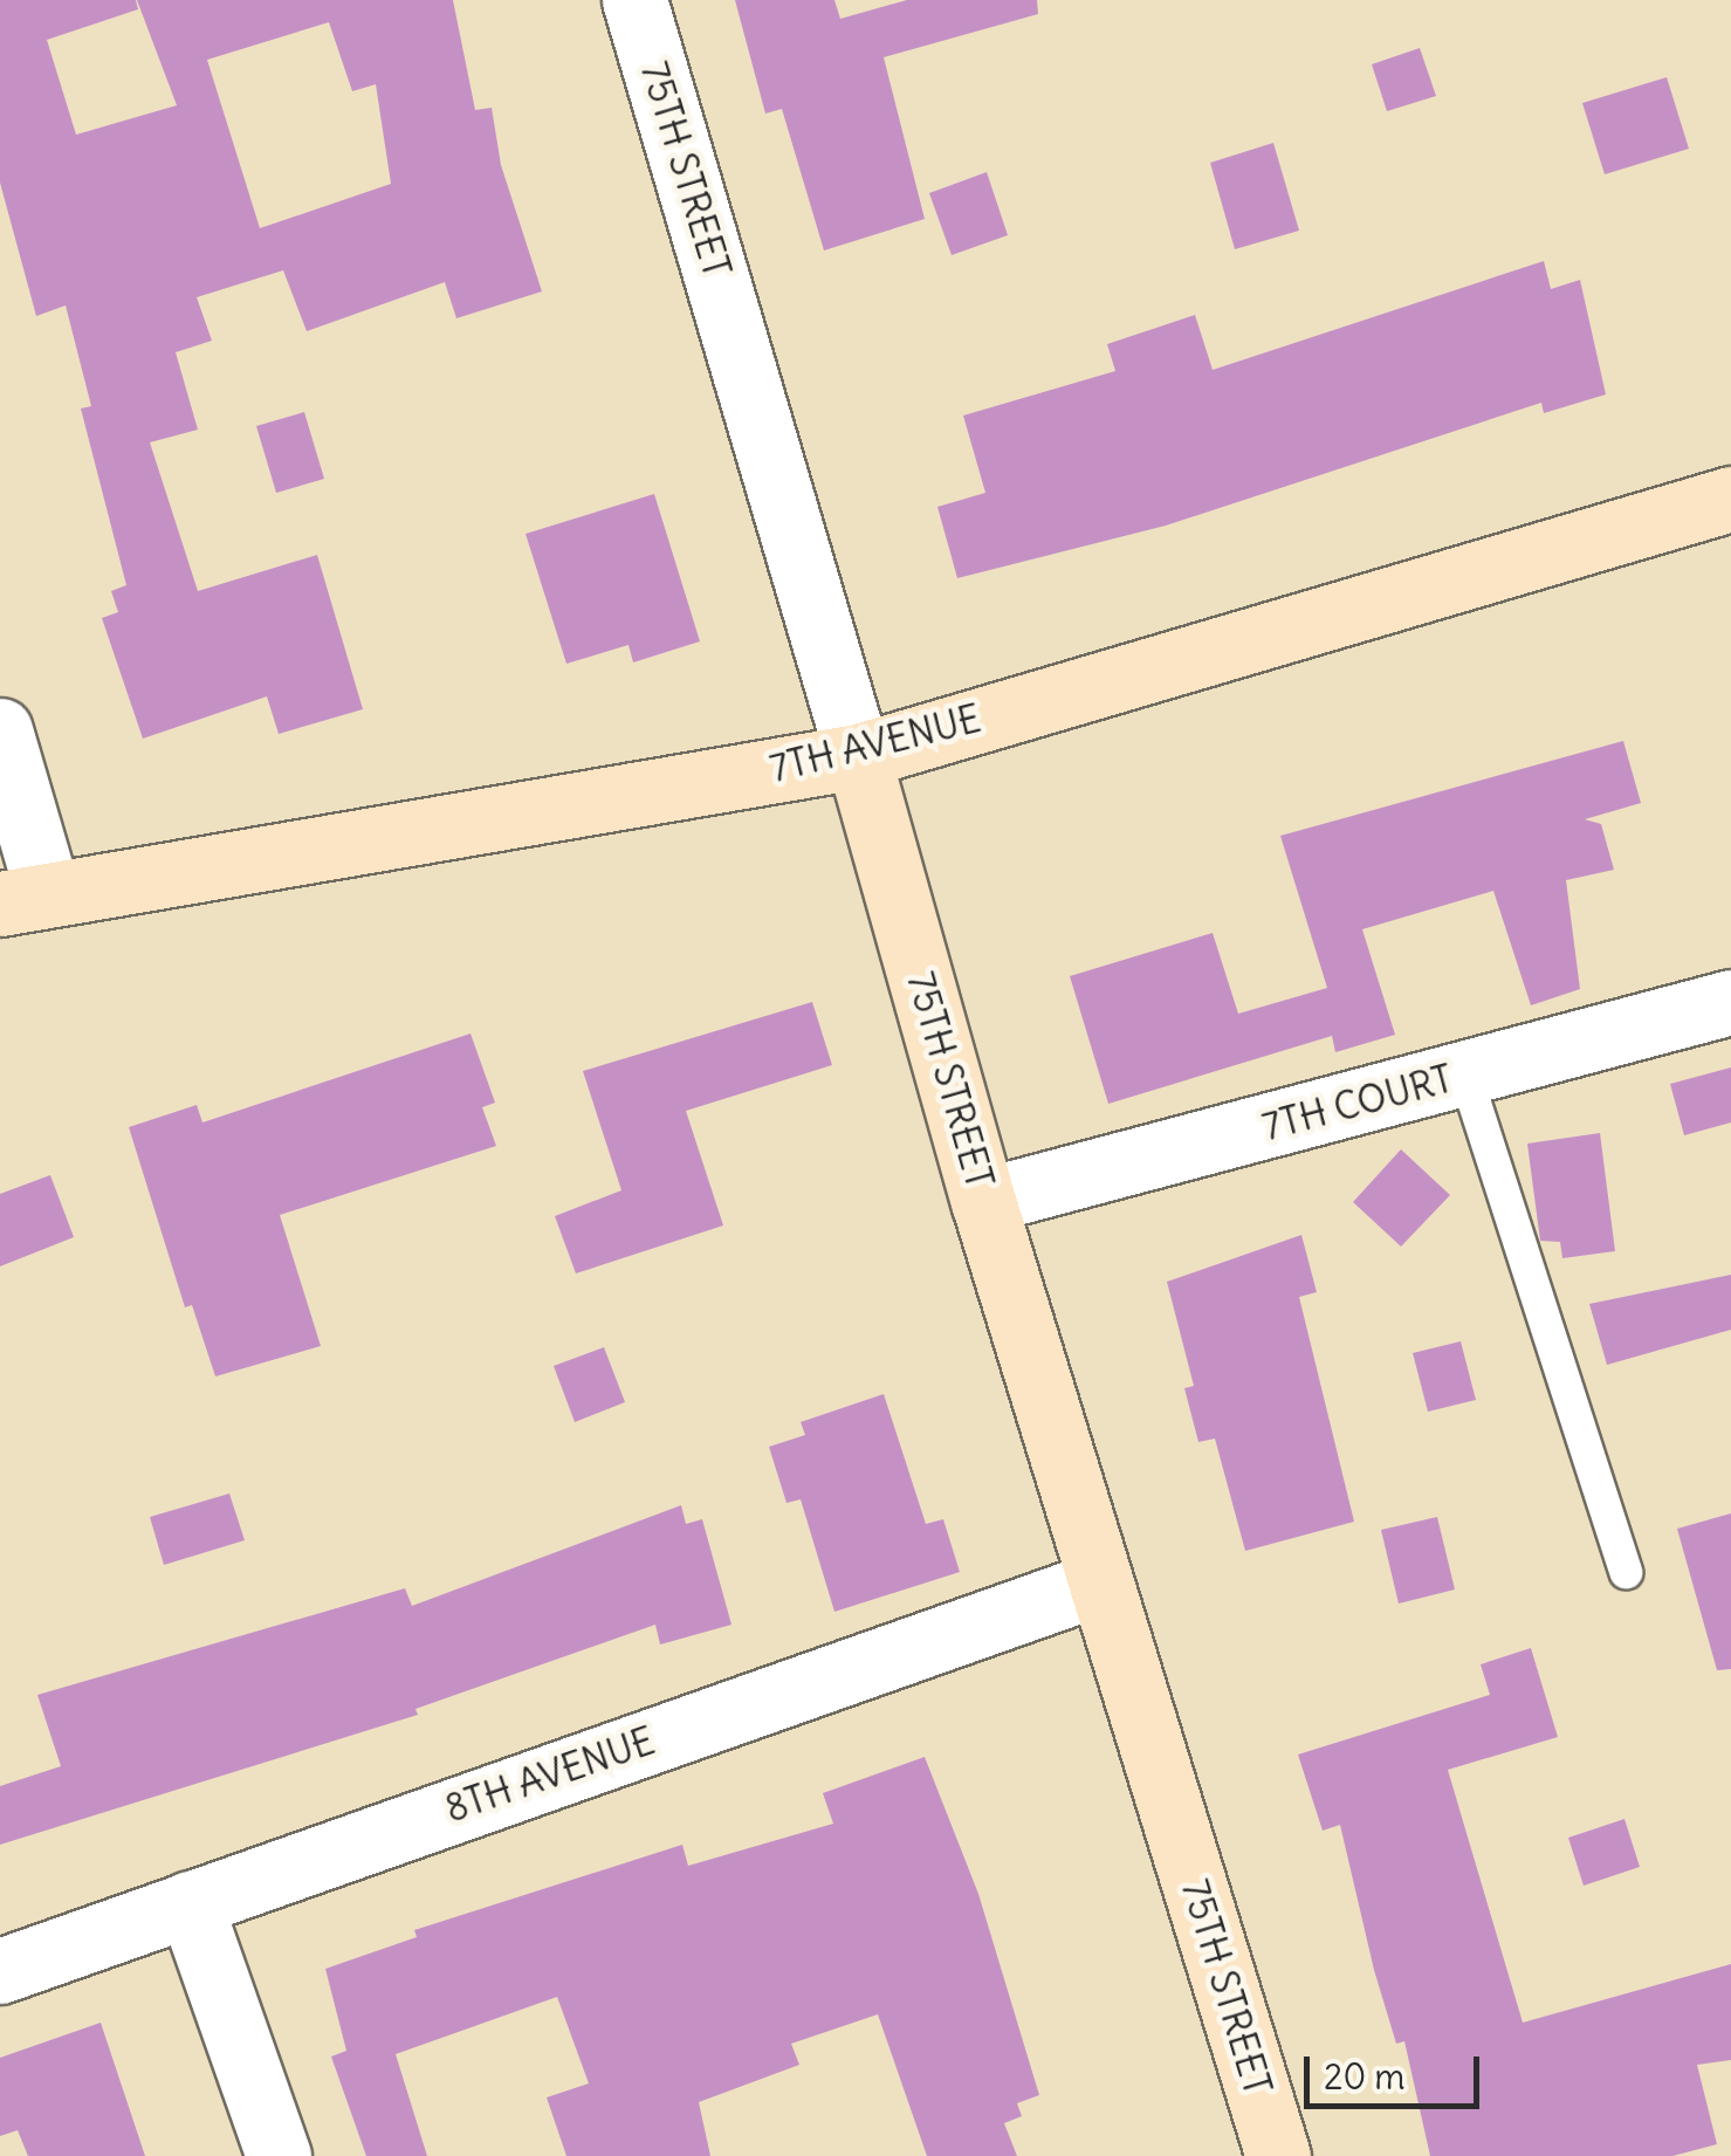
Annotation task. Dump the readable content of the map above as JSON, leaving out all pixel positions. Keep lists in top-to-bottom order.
{
  "streets": {
    "street": [
      "75TH STREET",
      "7TH AVENUE",
      "7TH COURT",
      "8TH AVENUE"
    ]
  },
  "crossings": [
    ["75TH STREET", "7TH AVENUE"],
    ["75TH STREET", "7TH COURT"],
    ["75TH STREET", "8TH AVENUE"]
  ],
  "scale_bar": "20 m"
}
